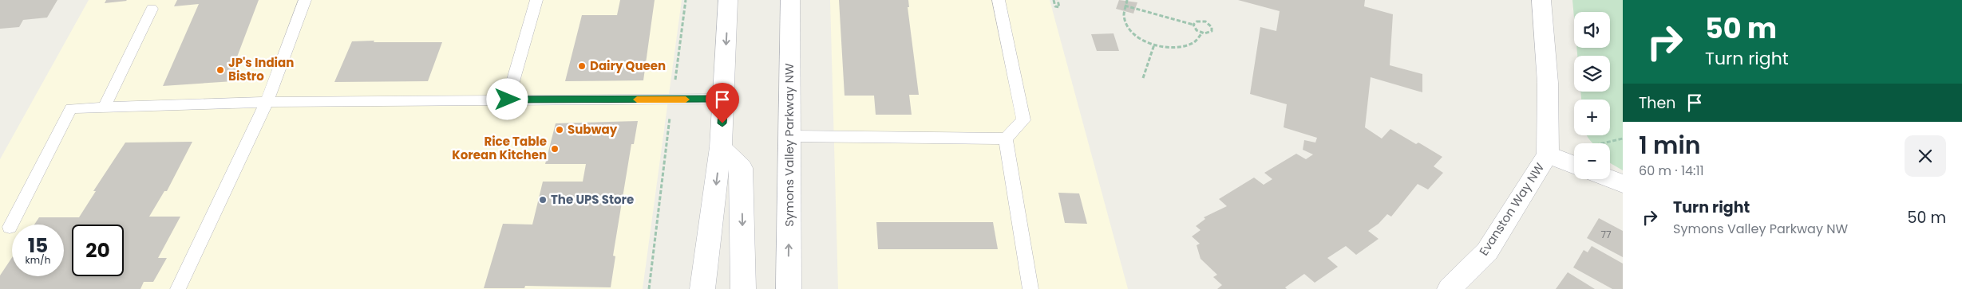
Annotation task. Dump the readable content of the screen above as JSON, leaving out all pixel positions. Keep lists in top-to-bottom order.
{
  "streets": {
    "main road": ["Symons Valley Parkway NW", "Evanston Way NW"]
  },
  "places": [
    "Dairy Queen",
    "JP's Indian Bistro",
    "Subway",
    "Rice Table Korean Kitchen",
    "The UPS Store"
  ],
  "house_numbers": ["77"],
  "page": {
    "turn": ["50 m", "Turn right"],
    "map_buttons": ["+", "−"],
    "then": "Then",
    "heading": ["1 min", "60 m · 14:11"],
    "list": [
      {
        "name": "Turn right",
        "note": "Symons Valley Parkway NW",
        "value": "50 m"
      }
    ],
    "speed": "15 km/h",
    "limit": "20"
  }
}
